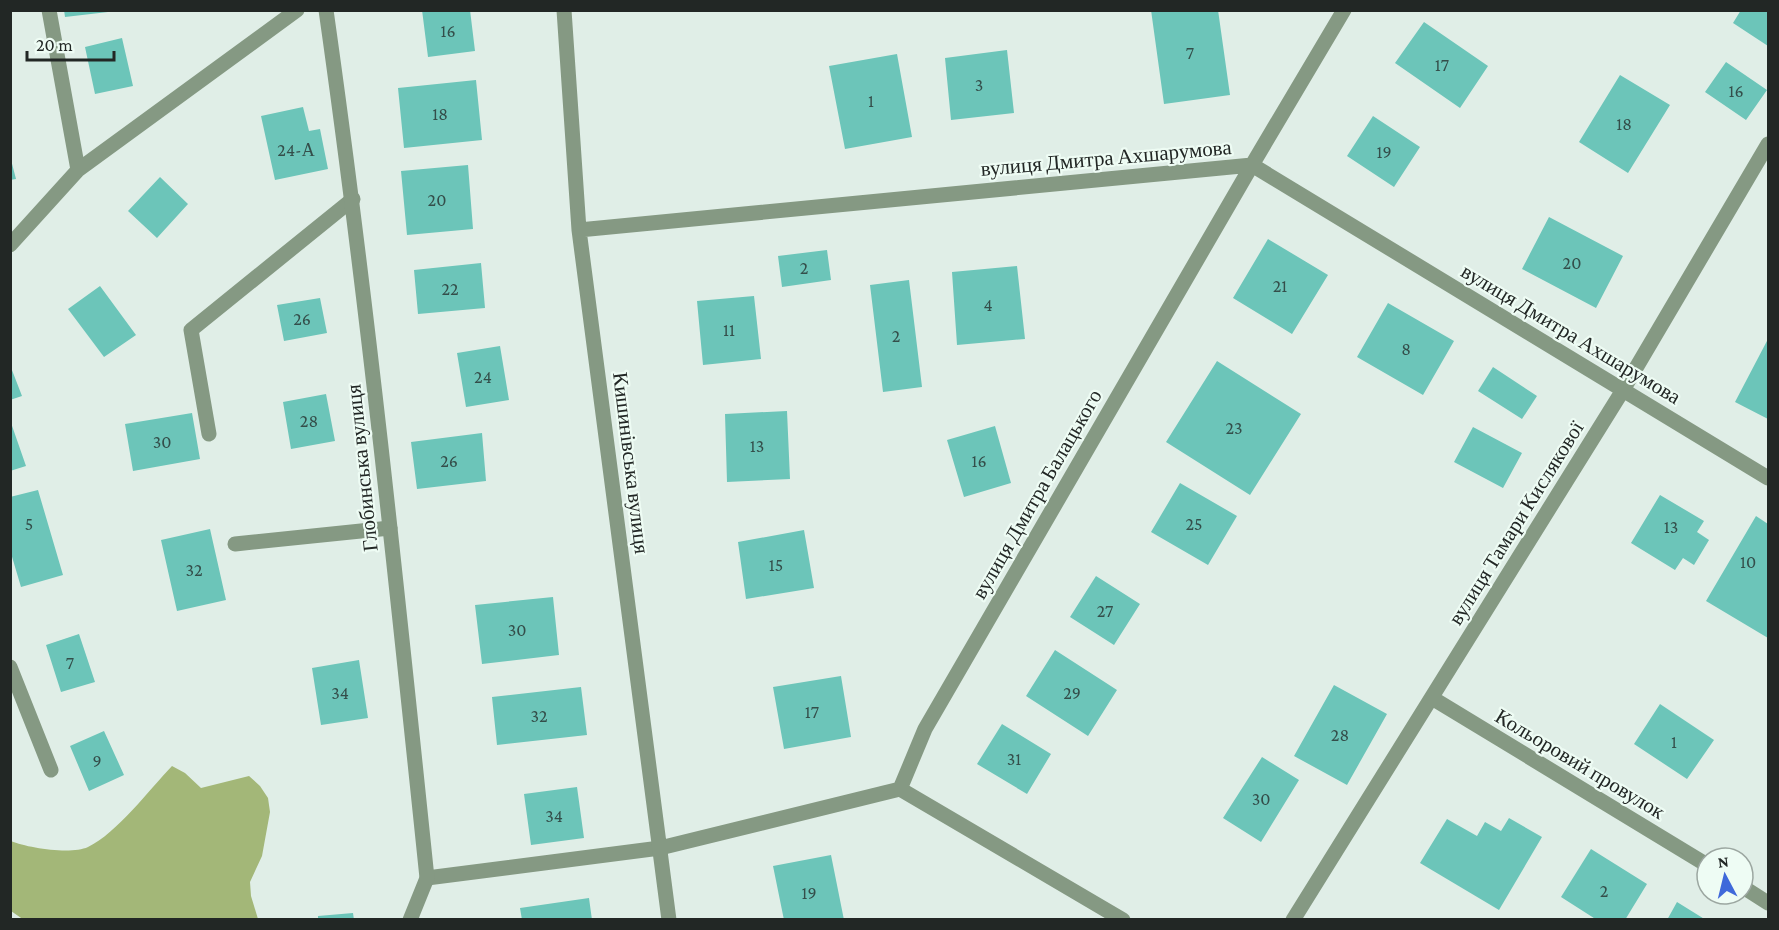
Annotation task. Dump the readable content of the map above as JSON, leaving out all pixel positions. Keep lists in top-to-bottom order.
{
  "streets": {
    "street": [
      "вулиця Дмитра Ахшарумова",
      "Кишинівська вулиця",
      "Глобинська вулиця",
      "вулиця Дмитра Балацького",
      "вулиця Тамари Кислякової",
      "Кольоровий провулок"
    ]
  },
  "crossings": [
    ["вулиця Дмитра Ахшарумова", "Кишинівська вулиця"],
    ["вулиця Дмитра Ахшарумова", "вулиця Дмитра Балацького"],
    ["вулиця Дмитра Ахшарумова", "вулиця Тамари Кислякової"],
    ["вулиця Тамари Кислякової", "Кольоровий провулок"]
  ],
  "house_numbers": [
    "16",
    "7",
    "17",
    "3",
    "16",
    "1",
    "18",
    "18",
    "24-А",
    "19",
    "20",
    "20",
    "2",
    "21",
    "22",
    "4",
    "26",
    "11",
    "2",
    "8",
    "24",
    "28",
    "23",
    "30",
    "13",
    "26",
    "16",
    "5",
    "25",
    "13",
    "10",
    "15",
    "32",
    "27",
    "30",
    "7",
    "34",
    "29",
    "17",
    "32",
    "28",
    "1",
    "31",
    "9",
    "30",
    "34",
    "2",
    "19"
  ],
  "scale_bar": "20 m",
  "north": "top"
}
